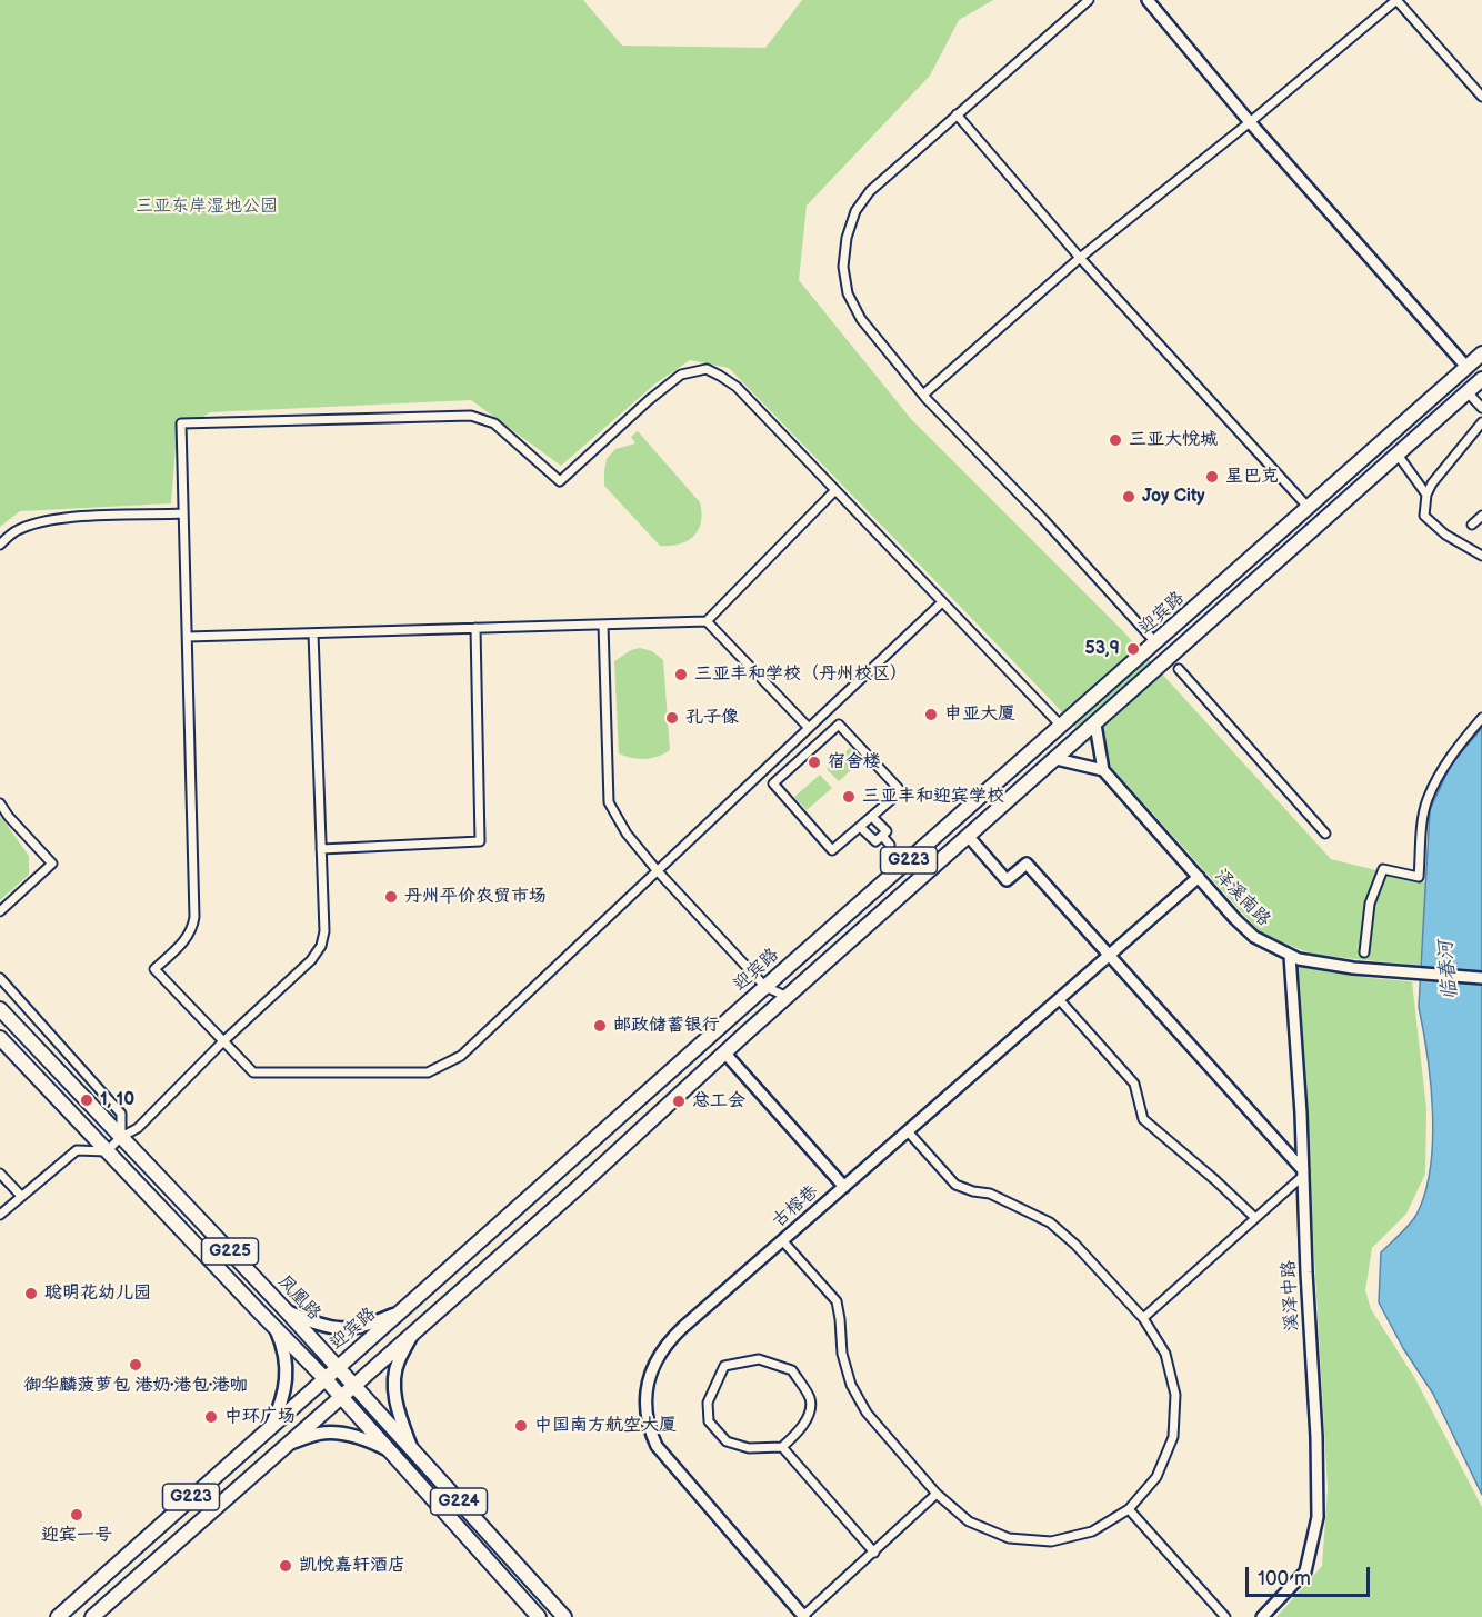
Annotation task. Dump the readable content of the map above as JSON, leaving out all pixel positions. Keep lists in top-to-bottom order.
{
  "streets": {
    "highway": [
      "迎宾路",
      "G223",
      "G225",
      "凤凰路",
      "G224"
    ],
    "street": ["泽溪南路", "古榕巷", "溪泽中路"]
  },
  "crossings": [
    ["迎宾路", "凤凰路"],
    ["泽溪南路", "古榕巷"],
    ["泽溪南路", "溪泽中路"]
  ],
  "water": ["临春河"],
  "parks": ["三亚东岸湿地公园"],
  "places": [
    "三亚大悦城",
    "星巴克",
    "Joy City",
    "53,9",
    "三亚丰和学校（丹州校区）",
    "申亚大厦",
    "孔子像",
    "宿舍楼",
    "三亚丰和迎宾学校",
    "丹州平价农贸市场",
    "邮政储蓄银行",
    "1, 10",
    "总工会",
    "聪明花幼儿园",
    "御华麟菠萝包 港奶·港包·港咖",
    "中环广场",
    "中国南方航空大厦",
    "迎宾一号",
    "凯悦嘉轩酒店"
  ],
  "scale_bar": "100 m"
}
